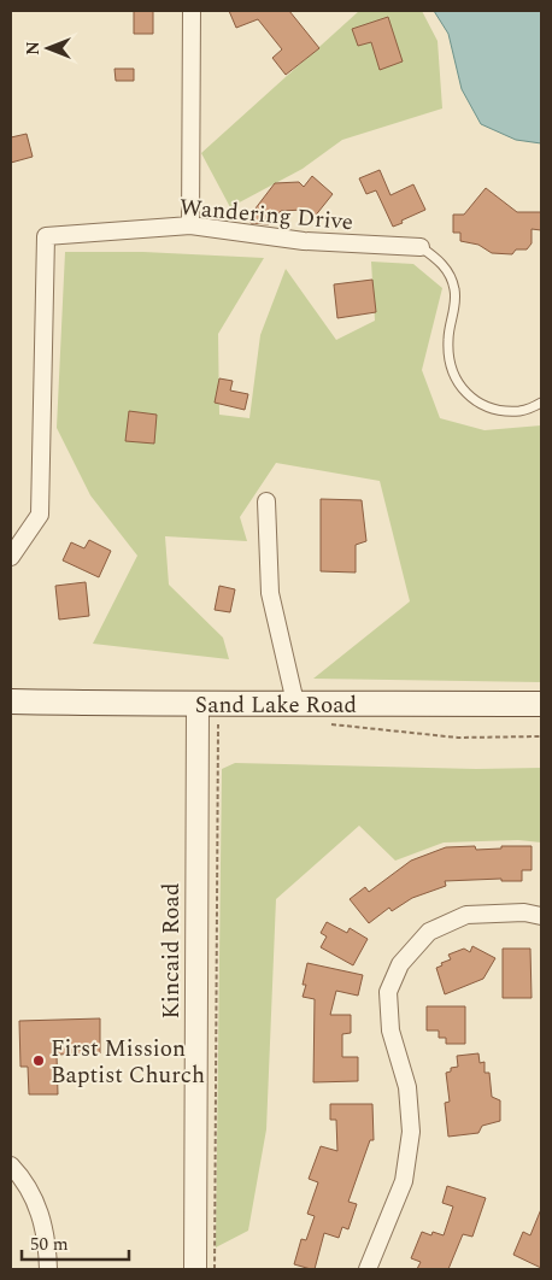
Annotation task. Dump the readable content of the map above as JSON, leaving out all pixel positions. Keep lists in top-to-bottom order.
{
  "streets": {
    "main road": ["Sand Lake Road"],
    "street": ["Wandering Drive", "Kincaid Road"]
  },
  "crossings": [
    ["Sand Lake Road", "Kincaid Road"]
  ],
  "places": ["First Mission Baptist Church"],
  "scale_bar": "50 m",
  "north": "left"
}
